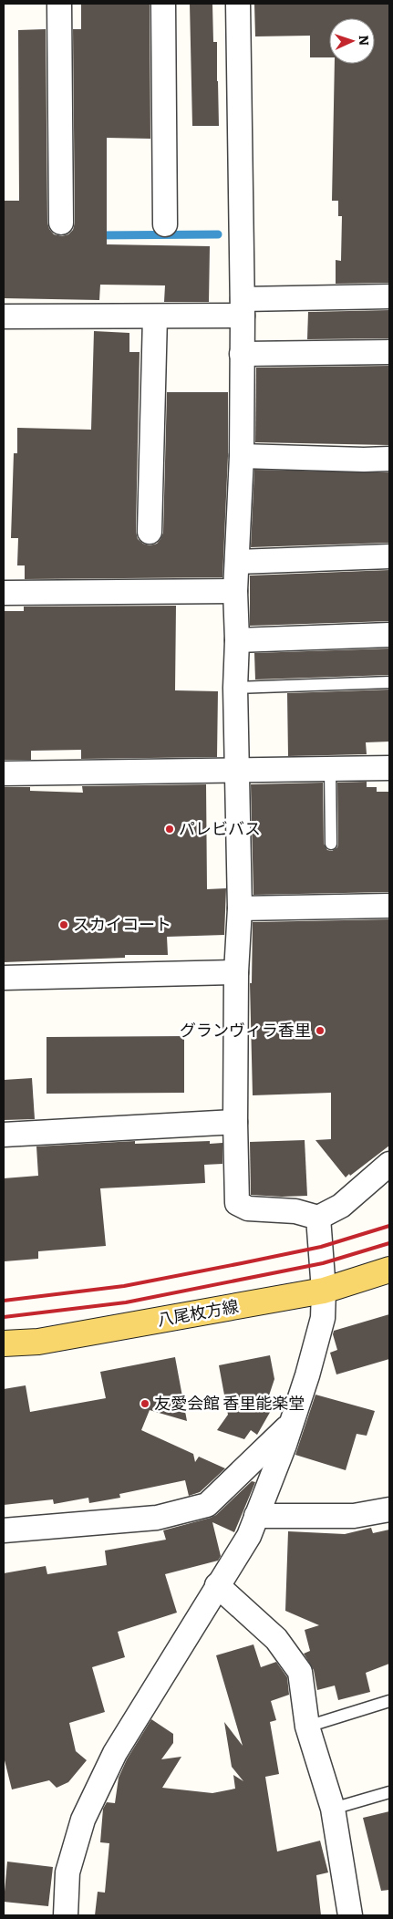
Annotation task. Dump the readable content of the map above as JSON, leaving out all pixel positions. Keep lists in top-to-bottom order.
{
  "streets": {
    "main road": ["八尾枚方線"]
  },
  "places": [
    "パレビバス",
    "スカイコート",
    "グランヴィラ香里",
    "友愛会館 香里能楽堂"
  ],
  "north": "right"
}
